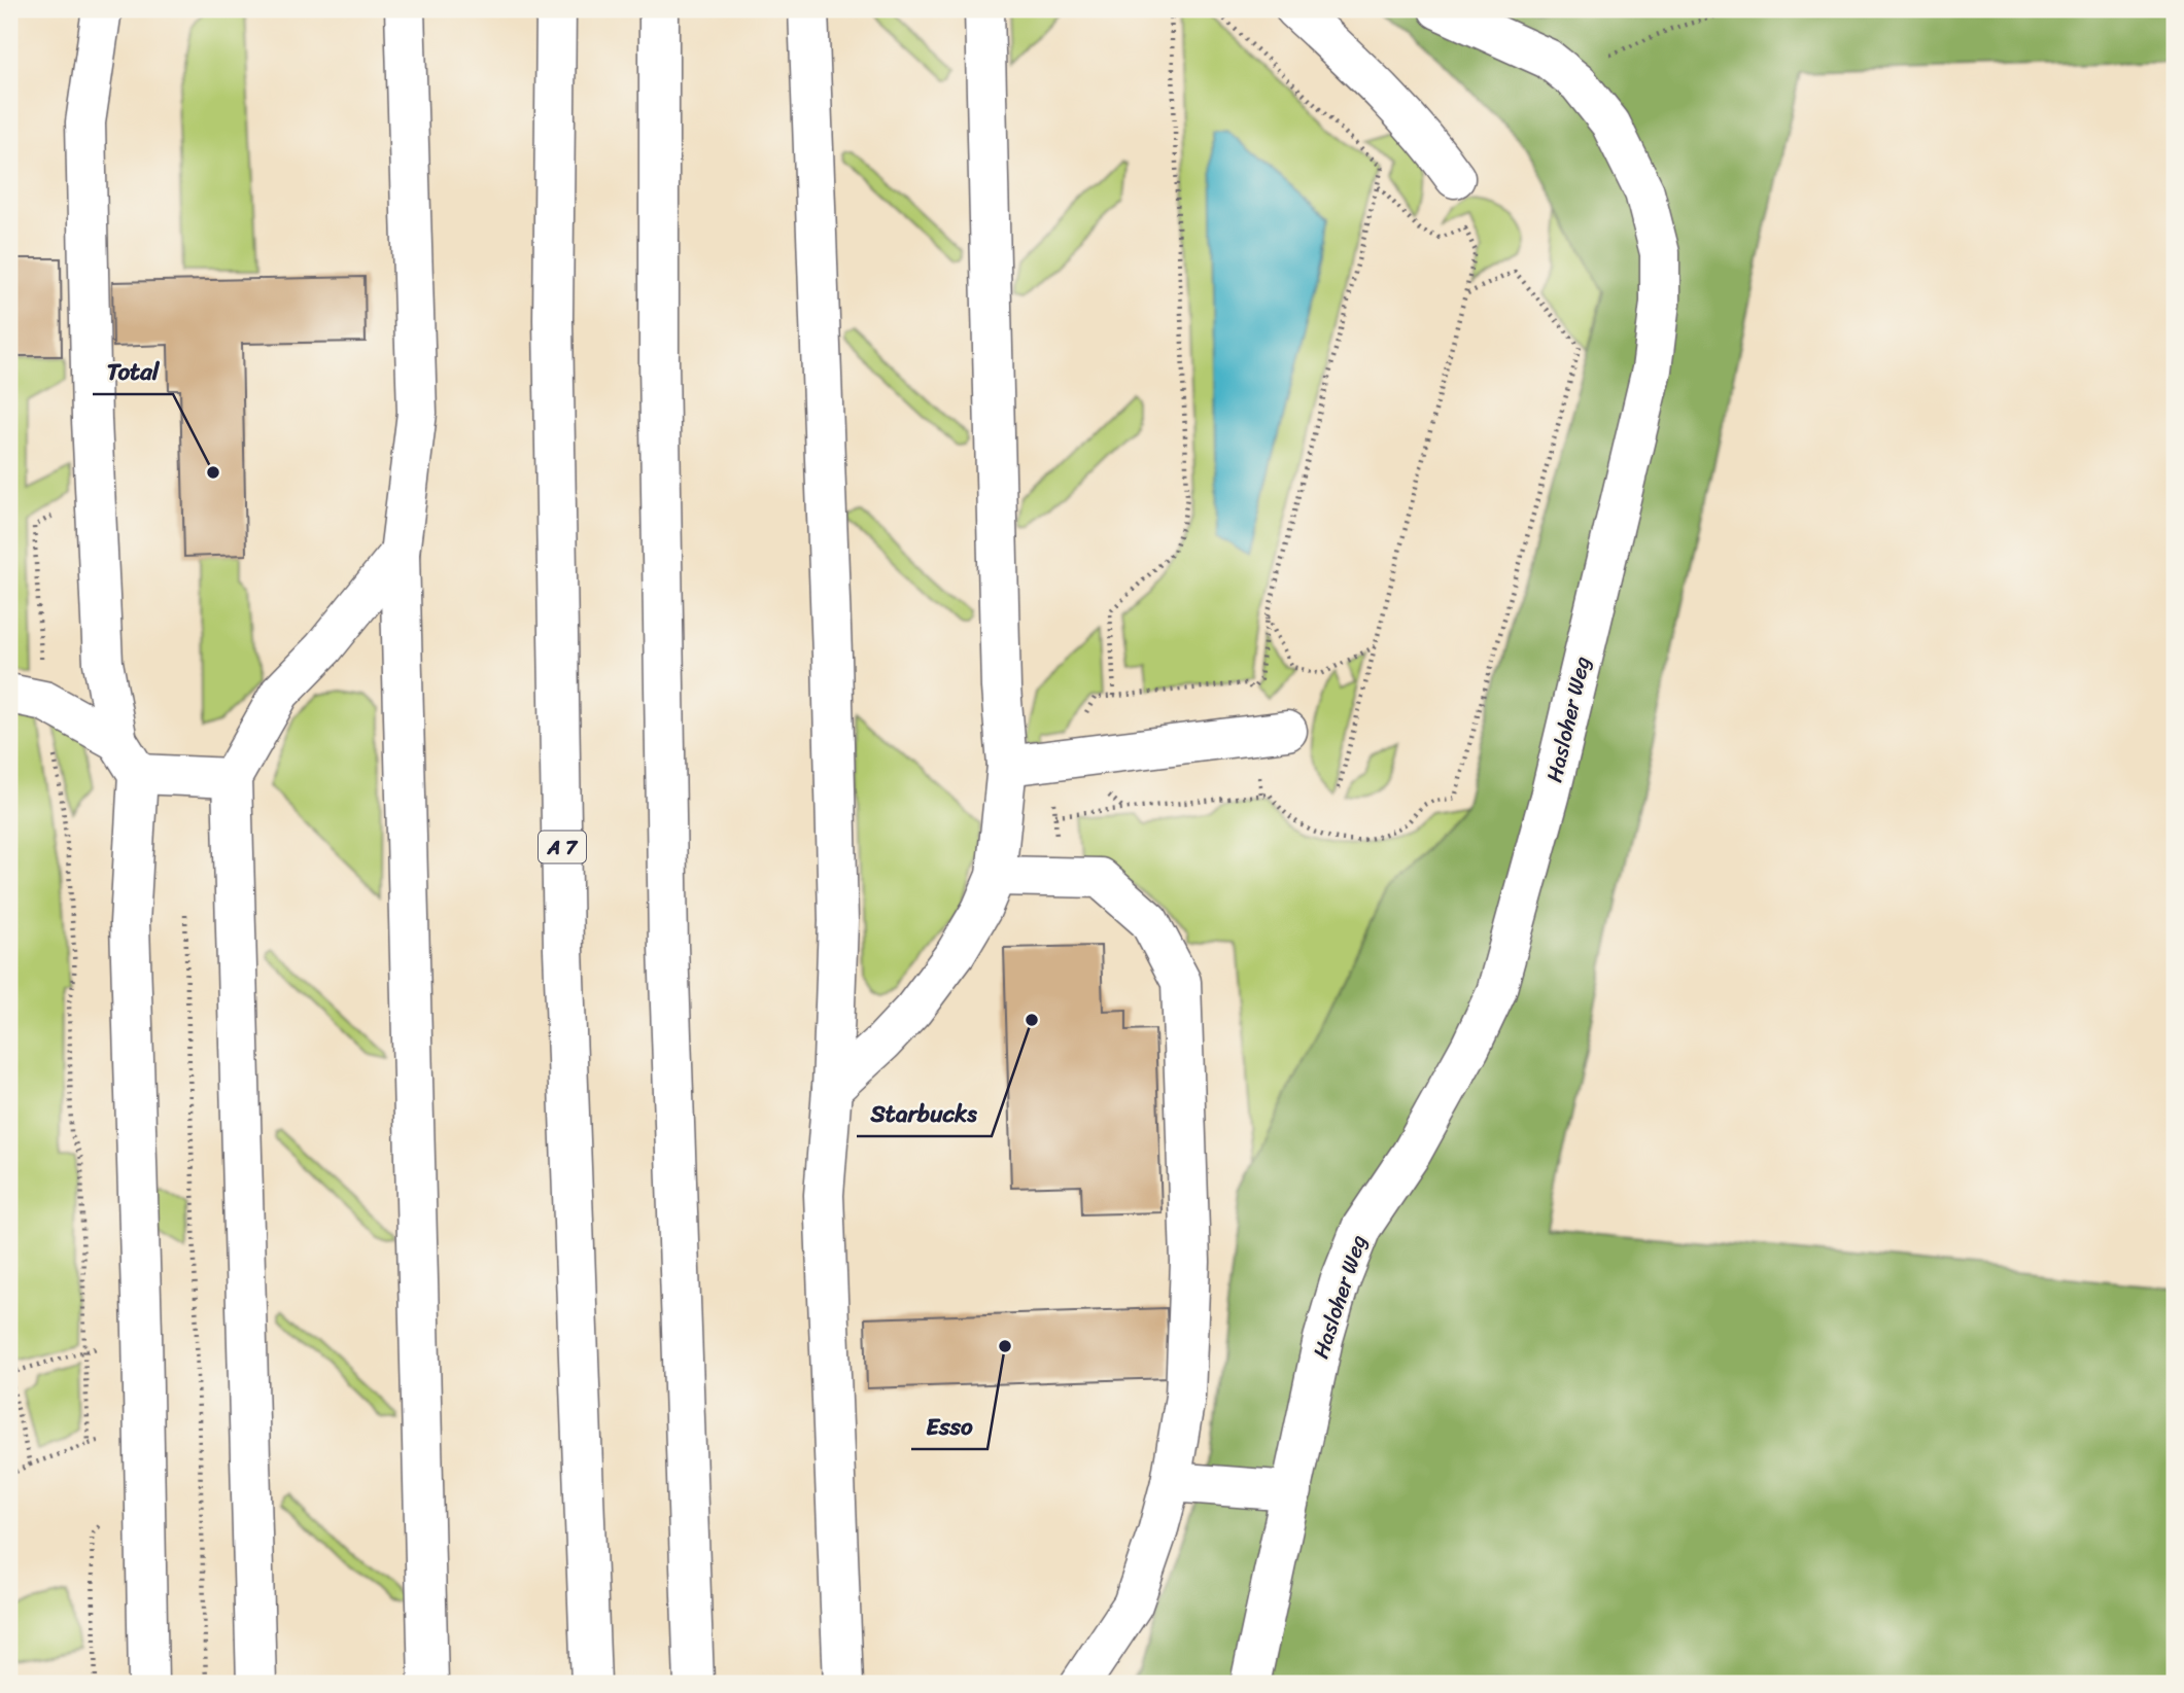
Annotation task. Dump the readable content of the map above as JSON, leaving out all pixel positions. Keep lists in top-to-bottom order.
{
  "streets": {
    "main road": ["Hasloher Weg", "A 7"]
  },
  "places": ["Total", "Starbucks", "Esso"]
}
